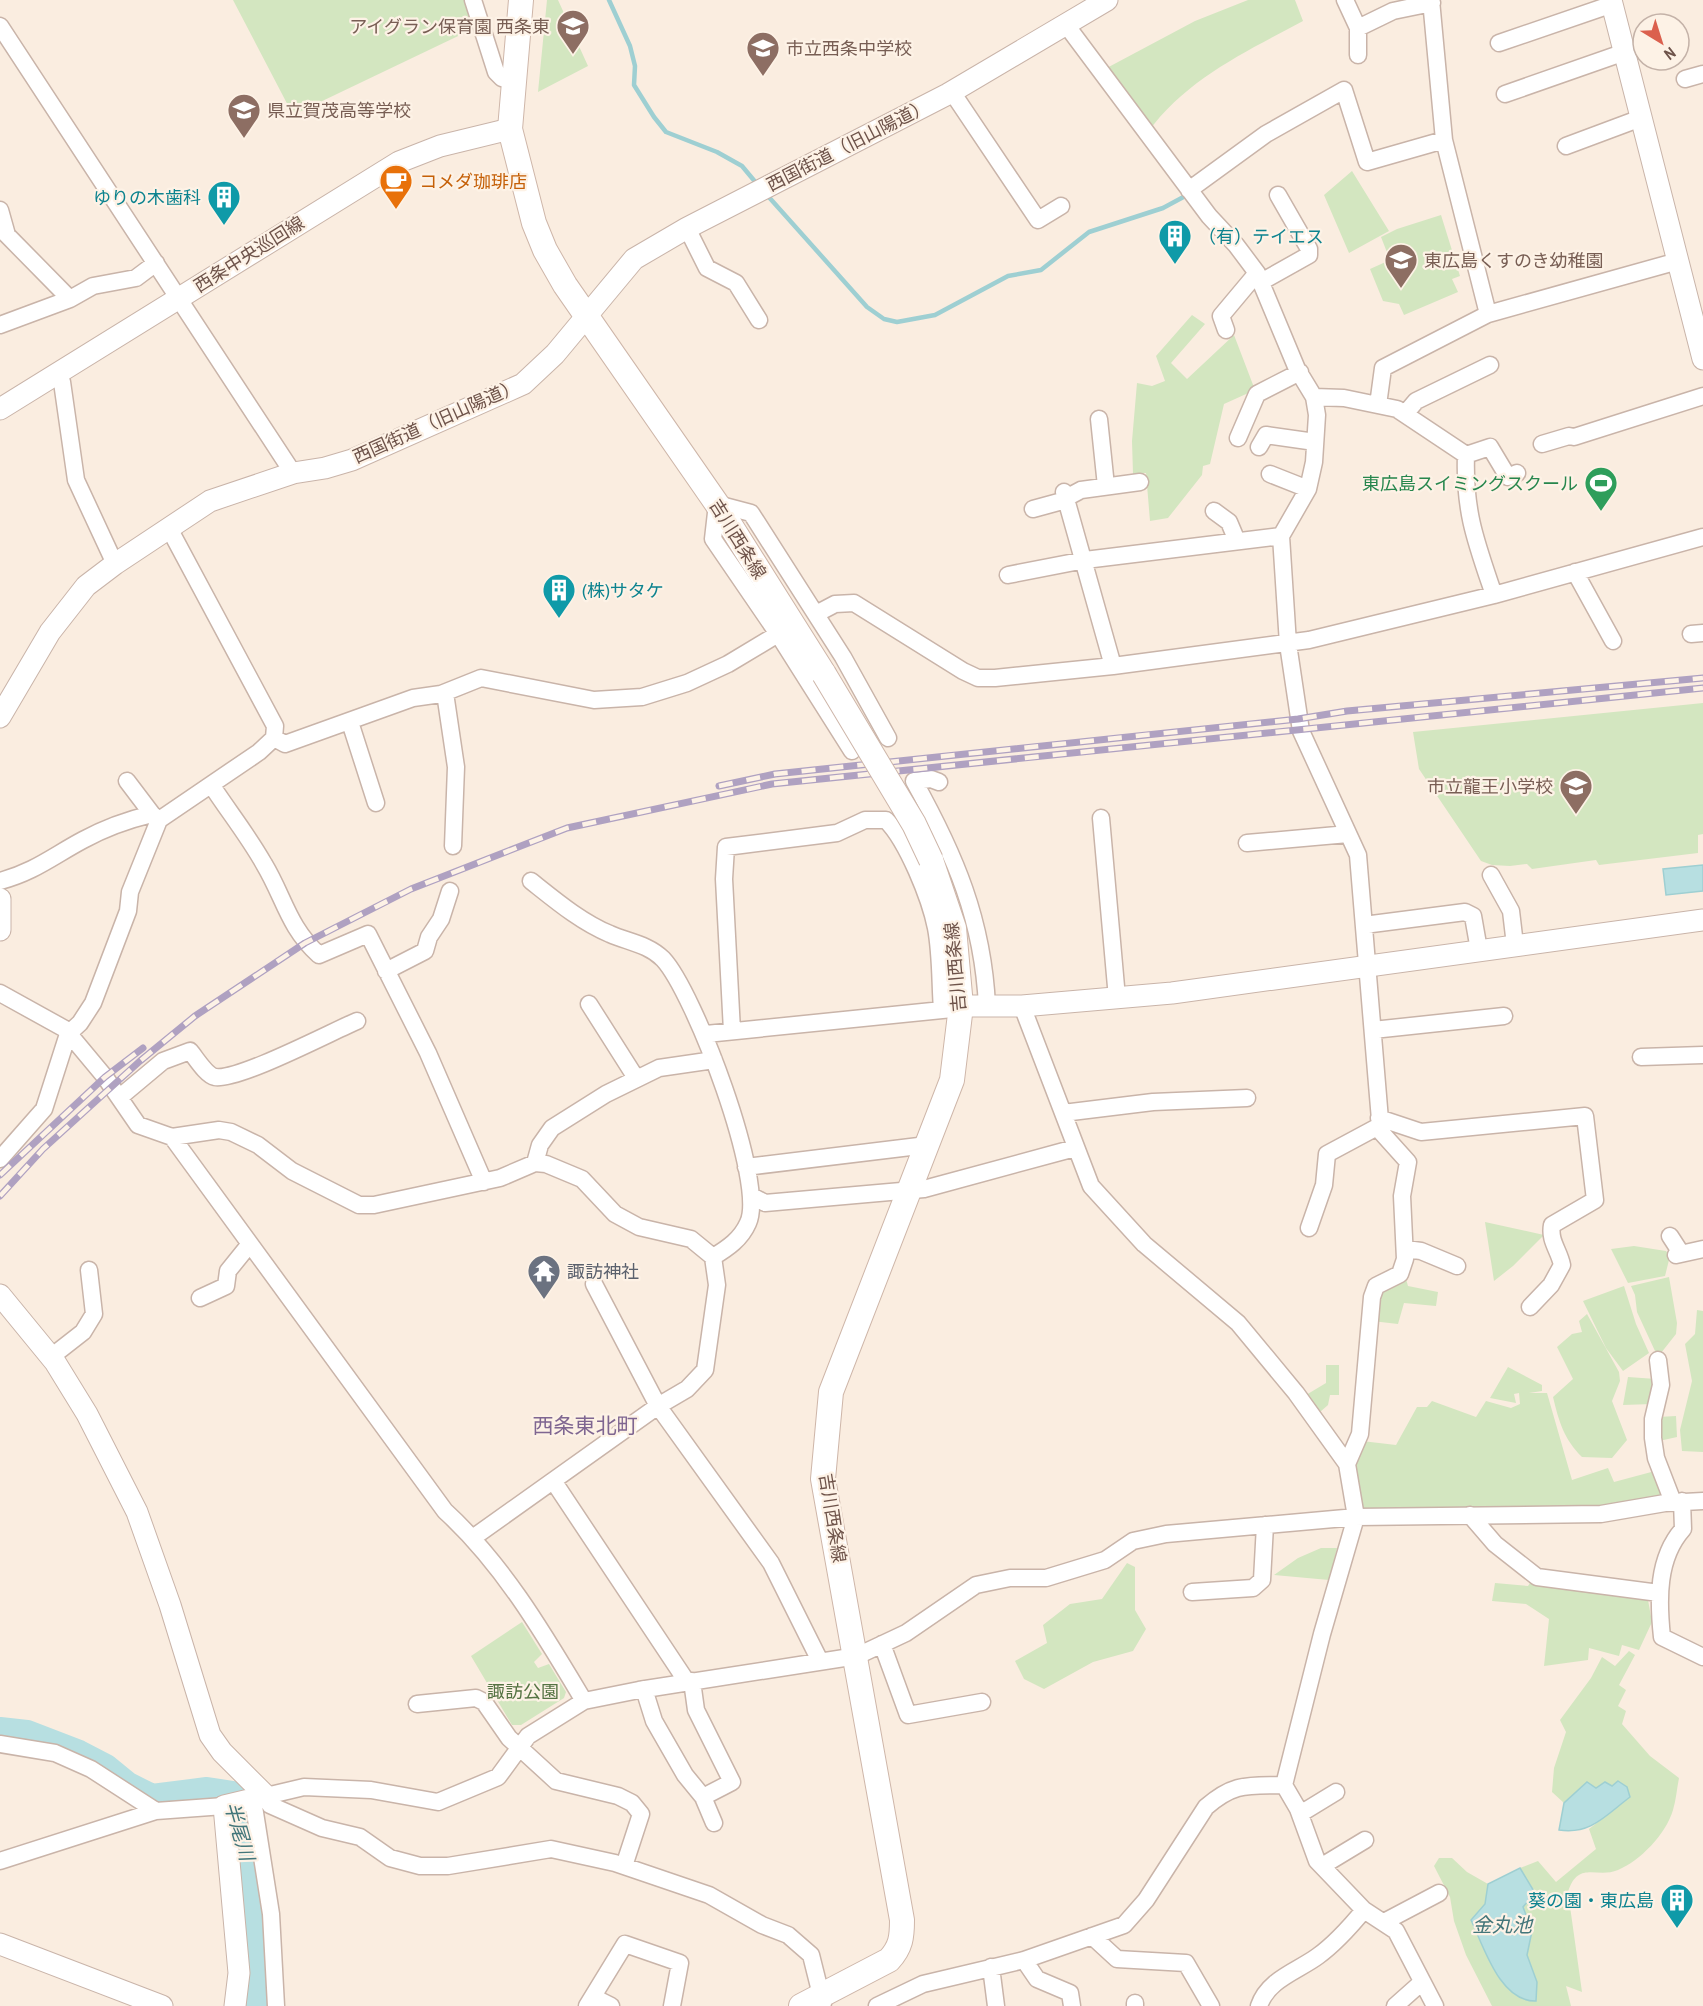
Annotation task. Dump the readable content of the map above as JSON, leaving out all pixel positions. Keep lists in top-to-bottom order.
{
  "streets": {
    "main road": ["吉川西条線"],
    "street": ["西国街道（旧山陽道）", "西条中央巡回線"]
  },
  "crossings": [
    ["西国街道（旧山陽道）", "吉川西条線"],
    ["西条中央巡回線", "吉川西条線"]
  ],
  "districts": ["西条東北町"],
  "water": ["半尾川", "金丸池"],
  "parks": ["諏訪公園"],
  "places": {
    "school or university": [
      "アイグラン保育園 西条東",
      "市立西条中学校",
      "県立賀茂高等学校",
      "東広島くすのき幼稚園",
      "市立龍王小学校"
    ],
    "cafe": ["コメダ珈琲店"],
    "building": [
      "ゆりの木歯科",
      "（有）テイエス",
      "(株)サタケ",
      "葵の園・東広島"
    ],
    "sports": ["東広島スイミングスクール"],
    "temple": ["諏訪神社"]
  },
  "north": "bottom right"
}
